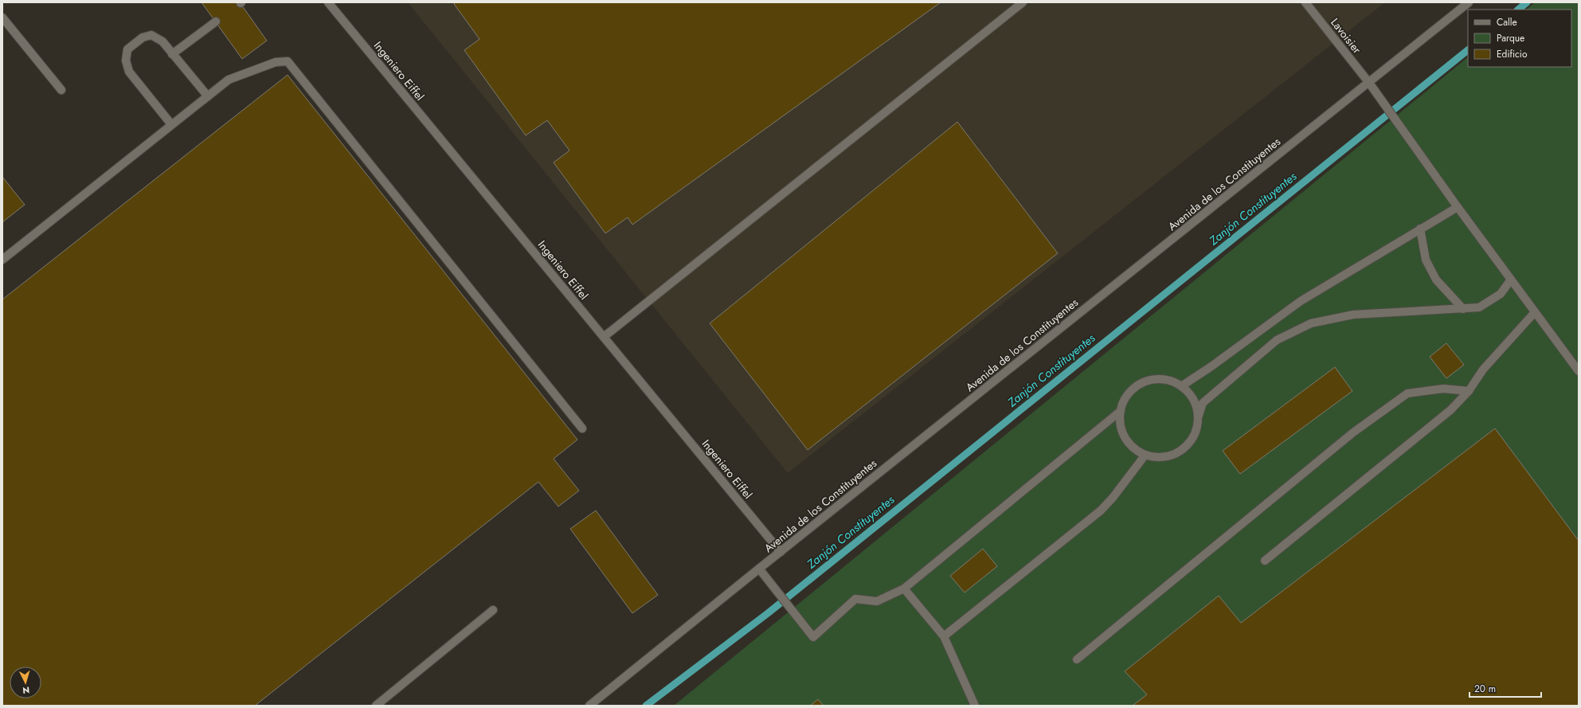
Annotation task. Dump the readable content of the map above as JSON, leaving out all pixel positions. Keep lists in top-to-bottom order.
{
  "streets": {
    "street": ["Lavoisier", "Ingeniero Eiffel", "Avenida de los Constituyentes"]
  },
  "crossings": [
    ["Lavoisier", "Avenida de los Constituyentes"],
    ["Ingeniero Eiffel", "Avenida de los Constituyentes"]
  ],
  "water": ["Zanjón Constituyentes"],
  "legend": ["Calle", "Parque", "Edificio"],
  "scale_bar": "20 m",
  "north": "bottom"
}
